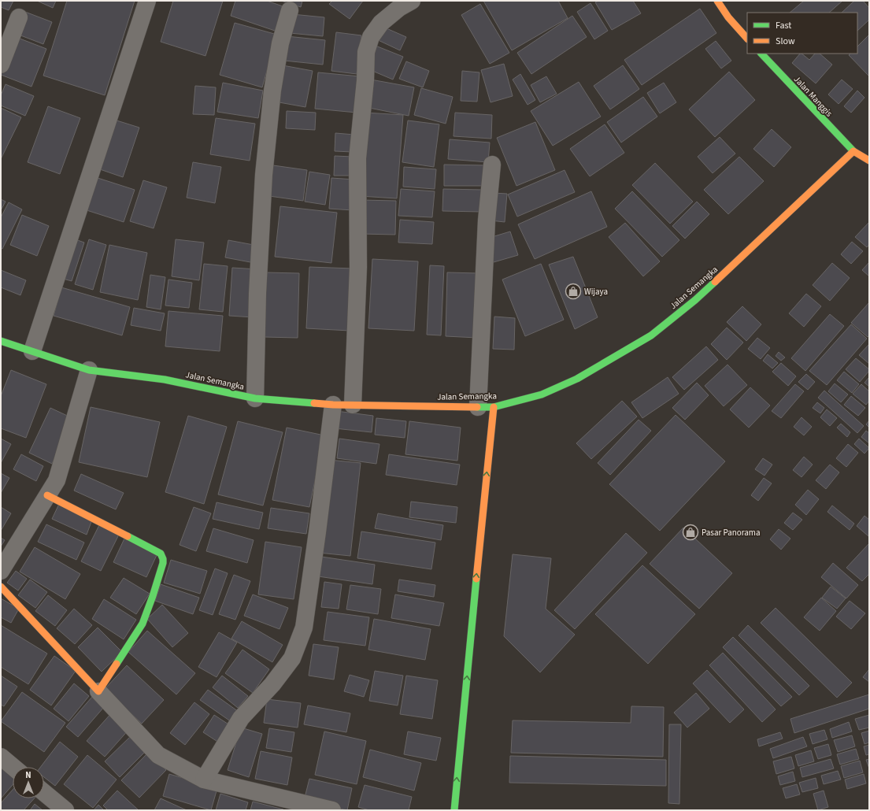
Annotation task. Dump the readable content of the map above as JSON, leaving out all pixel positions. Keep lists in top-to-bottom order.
{
  "streets": {
    "street": ["Jalan Manggis", "Jalan Semangka"]
  },
  "crossings": [
    ["Jalan Manggis", "Jalan Semangka"]
  ],
  "places": {
    "shop": ["Wijaya", "Pasar Panorama"]
  },
  "legend": ["Fast", "Slow"],
  "north": "top"
}
